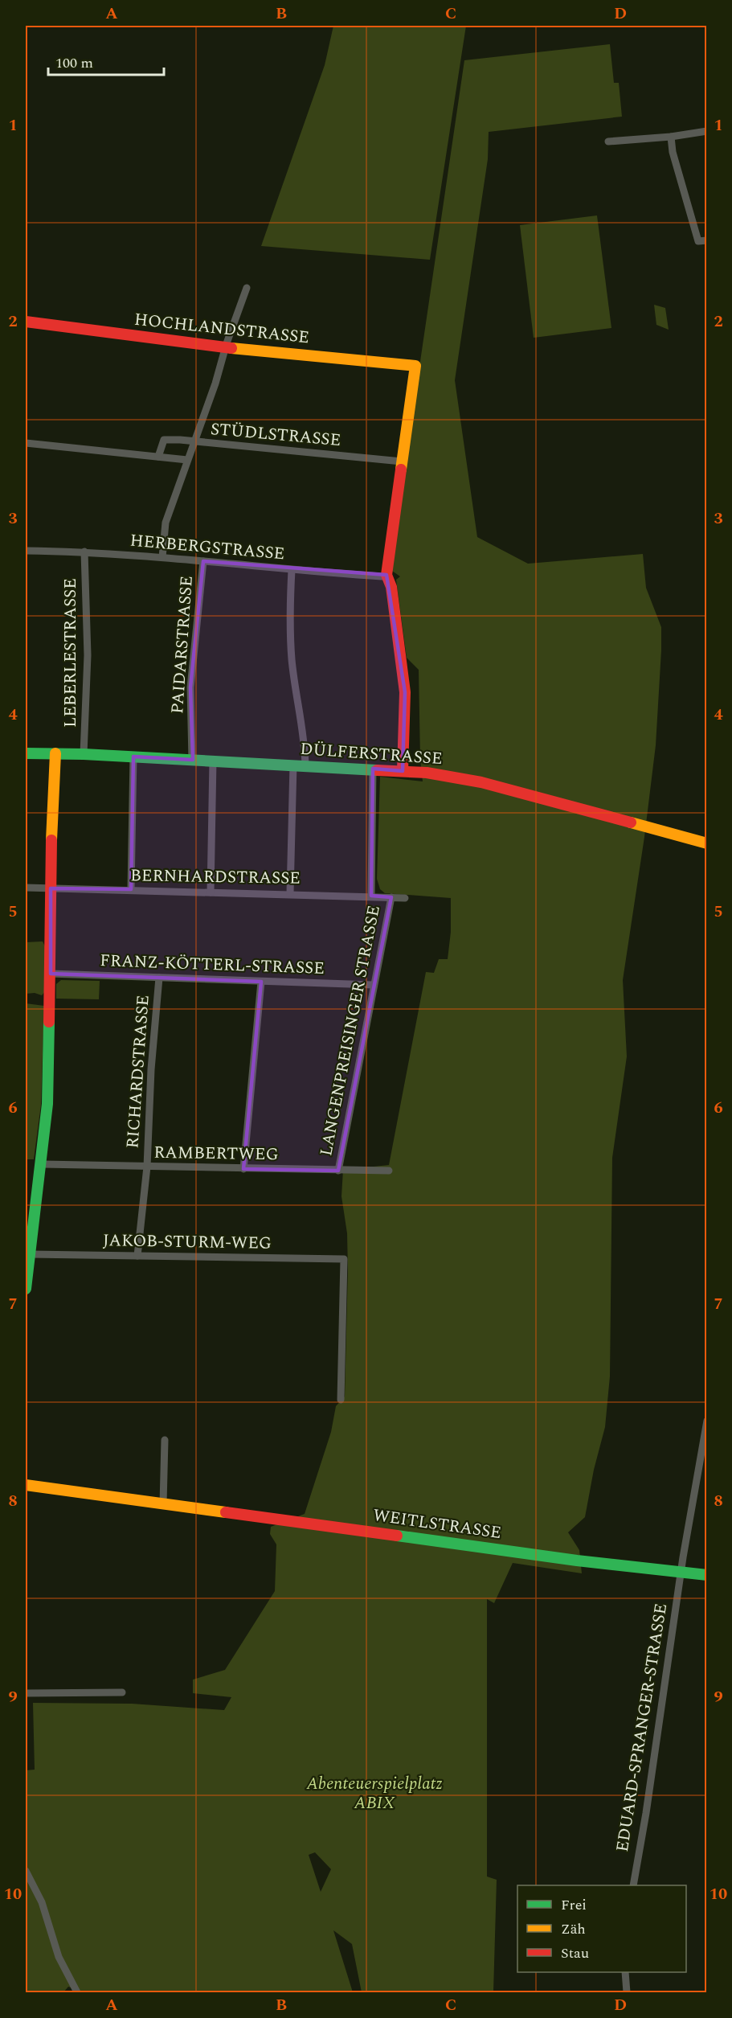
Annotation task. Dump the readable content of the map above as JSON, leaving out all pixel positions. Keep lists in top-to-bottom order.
{
  "streets": {
    "street": [
      "HOCHLANDSTRASSE",
      "STÜDLSTRASSE",
      "HERBERGSTRASSE",
      "PAIDARSTRASSE",
      "LEBERLESTRASSE",
      "DÜLFERSTRASSE",
      "BERNHARDSTRASSE",
      "FRANZ-KÖTTERL-STRASSE",
      "LANGENPREISINGER STRASSE",
      "RICHARDSTRASSE",
      "RAMBERTWEG",
      "JAKOB-STURM-WEG",
      "WEITLSTRASSE",
      "EDUARD-SPRANGER-STRASSE"
    ]
  },
  "crossings": [
    ["HOCHLANDSTRASSE", "STÜDLSTRASSE"],
    ["HERBERGSTRASSE", "PAIDARSTRASSE"],
    ["HERBERGSTRASSE", "LEBERLESTRASSE"],
    ["PAIDARSTRASSE", "DÜLFERSTRASSE"],
    ["LEBERLESTRASSE", "DÜLFERSTRASSE"],
    ["DÜLFERSTRASSE", "LANGENPREISINGER STRASSE"],
    ["BERNHARDSTRASSE", "LANGENPREISINGER STRASSE"],
    ["FRANZ-KÖTTERL-STRASSE", "LANGENPREISINGER STRASSE"],
    ["FRANZ-KÖTTERL-STRASSE", "RICHARDSTRASSE"],
    ["LANGENPREISINGER STRASSE", "RAMBERTWEG"],
    ["RICHARDSTRASSE", "RAMBERTWEG"],
    ["RICHARDSTRASSE", "JAKOB-STURM-WEG"],
    ["WEITLSTRASSE", "EDUARD-SPRANGER-STRASSE"]
  ],
  "parks": ["Abenteuerspielplatz ABIX"],
  "legend": ["Frei", "Zäh", "Stau"],
  "scale_bar": "100 m",
  "grid": {
    "columns": [
      "A",
      "B",
      "C",
      "D"
    ],
    "rows": [
      "1",
      "2",
      "3",
      "4",
      "5",
      "6",
      "7",
      "8",
      "9",
      "10"
    ]
  }
}
